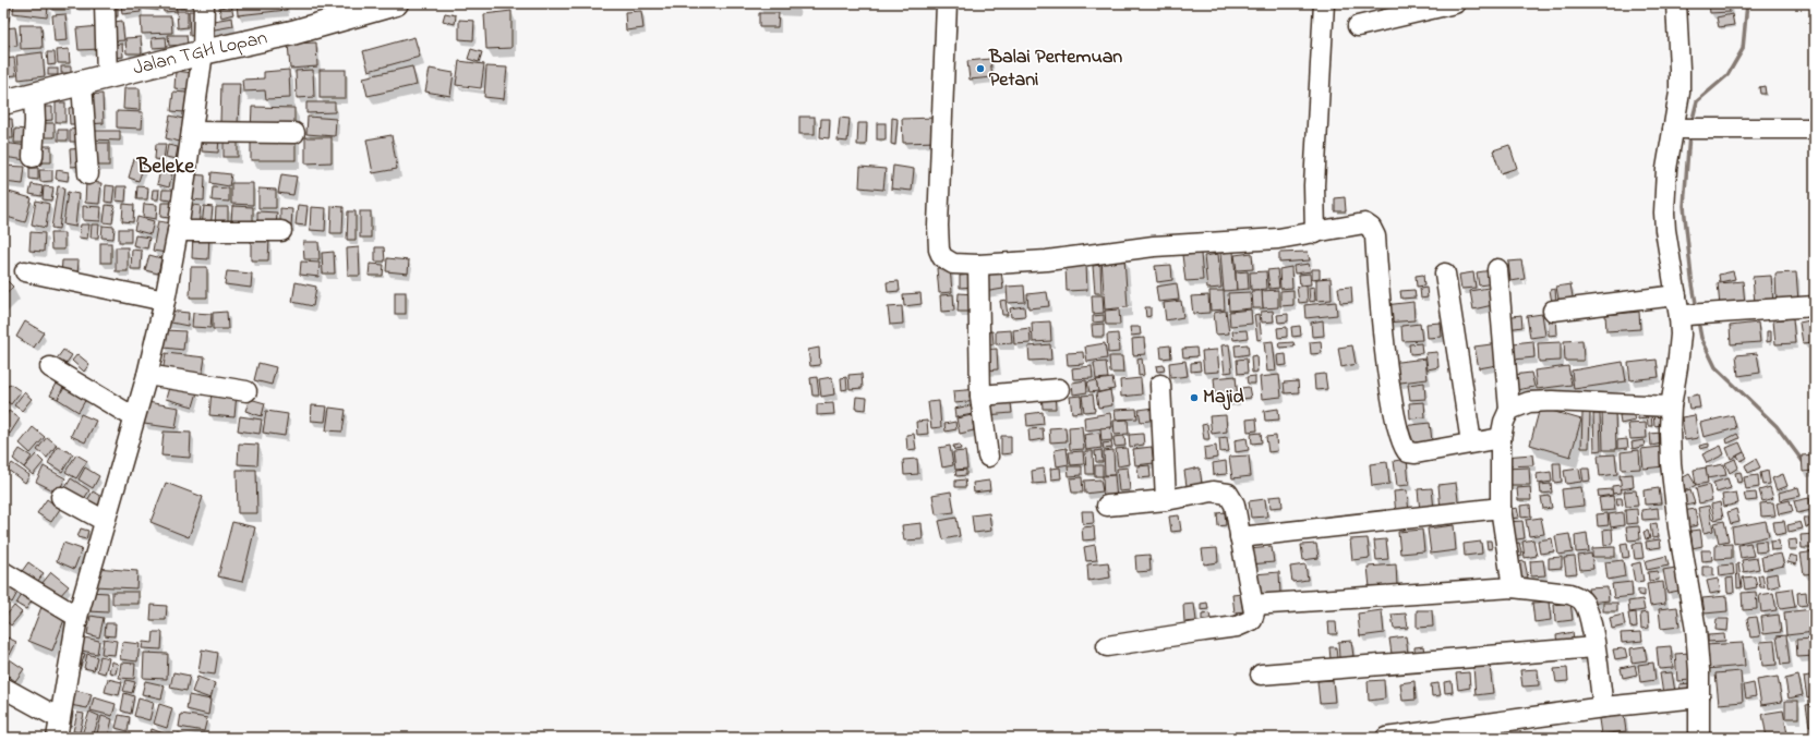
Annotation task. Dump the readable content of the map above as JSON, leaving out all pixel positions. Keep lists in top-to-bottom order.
{
  "streets": {
    "highway": ["Jalan TGH Lopan"]
  },
  "districts": ["Beleke"],
  "places": ["Balai Pertemuan Petani", "Majid"]
}
